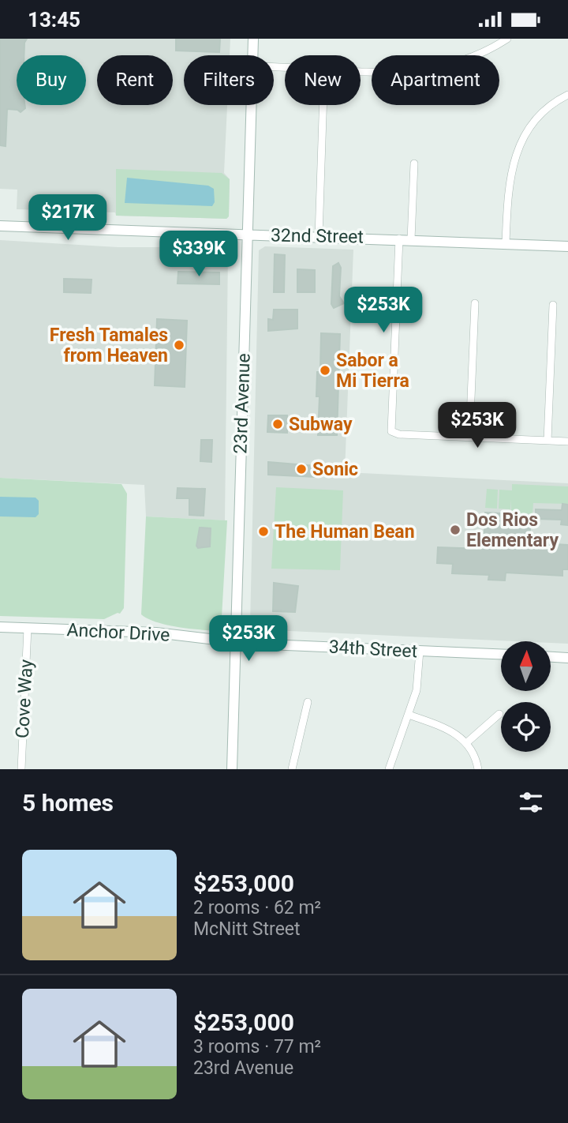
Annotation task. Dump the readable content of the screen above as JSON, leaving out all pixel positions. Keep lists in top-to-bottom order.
{
  "streets": {
    "street": [
      "32nd Street",
      "23rd Avenue",
      "Anchor Drive",
      "34th Street",
      "Cove Way"
    ]
  },
  "crossings": [
    ["32nd Street", "23rd Avenue"],
    ["23rd Avenue", "Anchor Drive"],
    ["23rd Avenue", "34th Street"],
    ["Anchor Drive", "34th Street"],
    ["Anchor Drive", "Cove Way"]
  ],
  "places": [
    "Fresh Tamales from Heaven",
    "Sabor a Mi Tierra",
    "Subway",
    "Sonic",
    "Dos Rios Elementary",
    "The Human Bean"
  ],
  "north": "top",
  "page": {
    "status": "13:45",
    "chip": [
      "Buy",
      "Rent",
      "Filters",
      "New",
      "Apartment"
    ],
    "price": [
      "$217K",
      "$339K",
      "$253K",
      "$253K",
      "$253K"
    ],
    "heading": "5 homes",
    "list": [
      {
        "name": "$253,000",
        "note": "2 rooms · 62 m² · McNitt Street"
      },
      {
        "name": "$253,000",
        "note": "3 rooms · 77 m² · 23rd Avenue"
      }
    ]
  }
}
